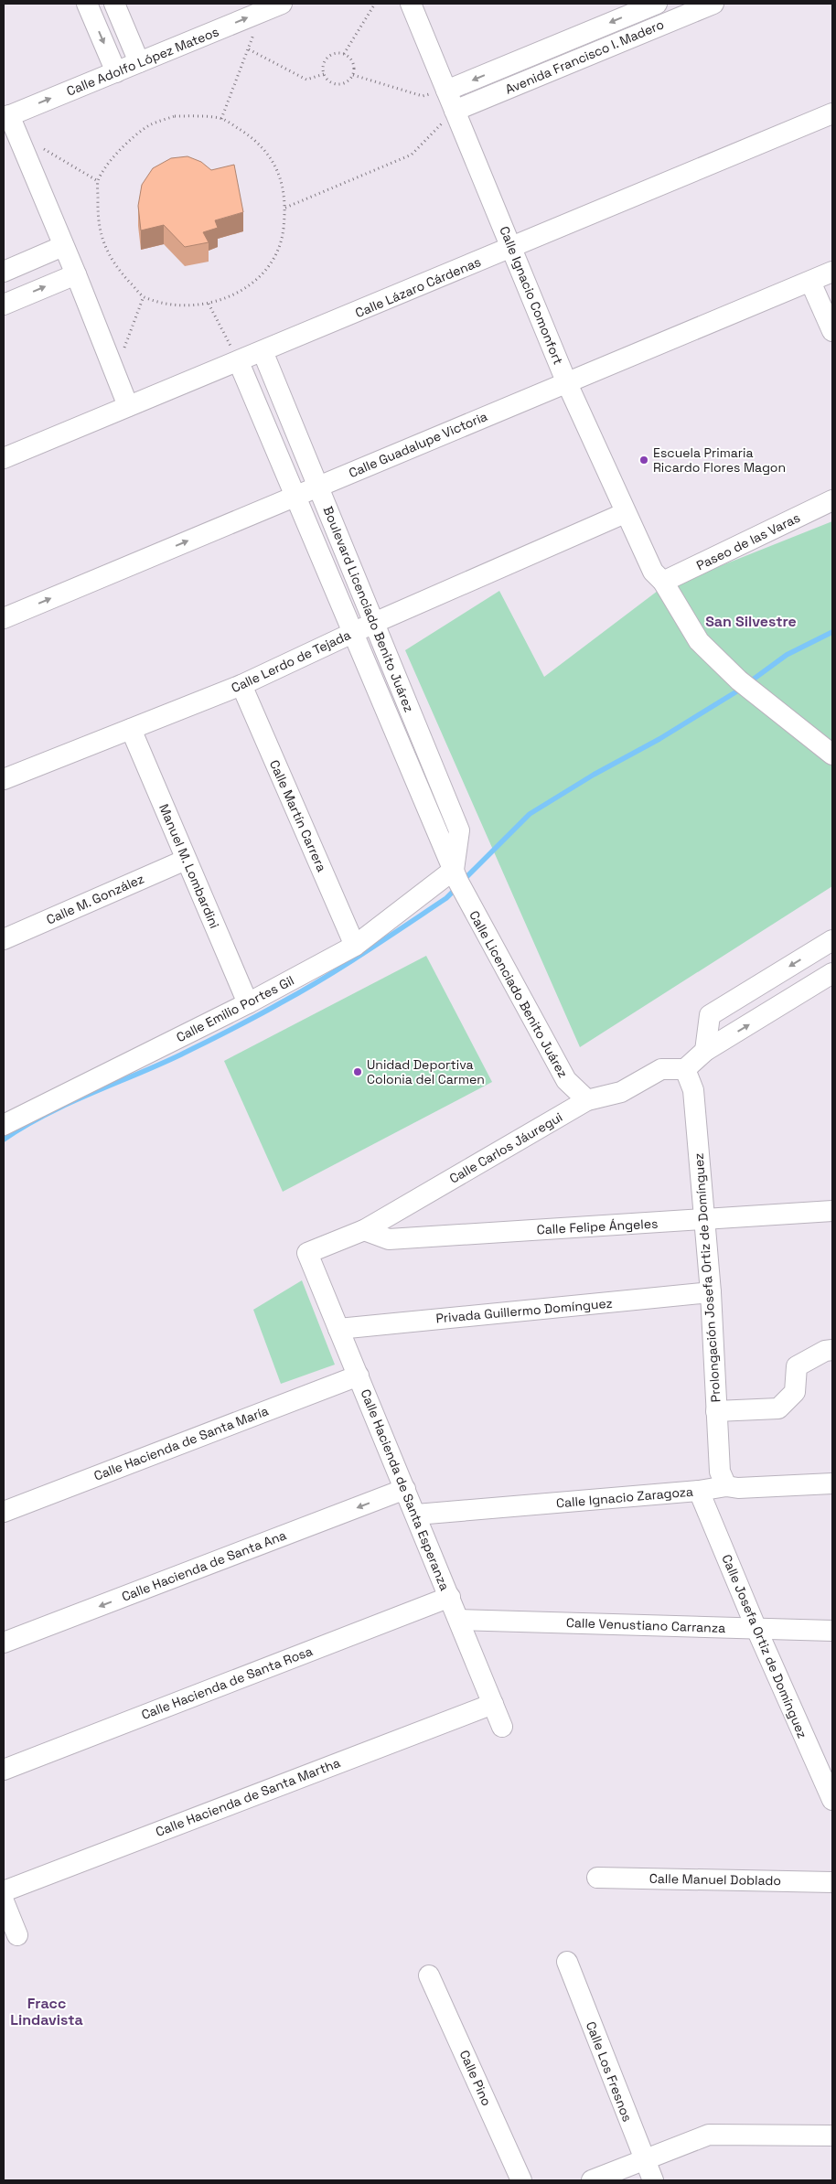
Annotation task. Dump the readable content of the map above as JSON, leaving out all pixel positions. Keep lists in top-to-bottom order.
{
  "streets": {
    "street": [
      "Avenida Francisco I. Madero",
      "Calle Adolfo López Mateos",
      "Calle Lázaro Cárdenas",
      "Calle Ignacio Comonfort",
      "Calle Guadalupe Victoria",
      "Paseo de las Varas",
      "Boulevard Licenciado Benito Juárez",
      "Calle Lerdo de Tejada",
      "Calle Martín Carrera",
      "Manuel M. Lombardini",
      "Calle M. González",
      "Calle Licenciado Benito Juárez",
      "Calle Emilio Portes Gil",
      "Calle Carlos Jáuregui",
      "Calle Felipe Ángeles",
      "Prolongación Josefa Ortiz de Domínguez",
      "Privada Guillermo Domínguez",
      "Calle Hacienda de Santa María",
      "Calle Hacienda de Santa Esperanza",
      "Calle Ignacio Zaragoza",
      "Calle Hacienda de Santa Ana",
      "Calle Venustiano Carranza",
      "Calle Josefa Ortiz de Domínguez",
      "Calle Hacienda de Santa Rosa",
      "Calle Hacienda de Santa Martha",
      "Calle Manuel Doblado",
      "Calle Los Fresnos",
      "Calle Pino"
    ]
  },
  "crossings": [
    ["Avenida Francisco I. Madero", "Calle Ignacio Comonfort"],
    ["Calle Lázaro Cárdenas", "Calle Ignacio Comonfort"],
    ["Calle Lázaro Cárdenas", "Boulevard Licenciado Benito Juárez"],
    ["Calle Ignacio Comonfort", "Calle Guadalupe Victoria"],
    ["Calle Ignacio Comonfort", "Paseo de las Varas"],
    ["Calle Ignacio Comonfort", "Calle Lerdo de Tejada"],
    ["Calle Guadalupe Victoria", "Boulevard Licenciado Benito Juárez"],
    ["Boulevard Licenciado Benito Juárez", "Calle Lerdo de Tejada"],
    ["Boulevard Licenciado Benito Juárez", "Calle Licenciado Benito Juárez"],
    ["Boulevard Licenciado Benito Juárez", "Calle Emilio Portes Gil"],
    ["Calle Lerdo de Tejada", "Calle Martín Carrera"],
    ["Calle Lerdo de Tejada", "Manuel M. Lombardini"],
    ["Calle Martín Carrera", "Calle Emilio Portes Gil"],
    ["Manuel M. Lombardini", "Calle M. González"],
    ["Manuel M. Lombardini", "Calle Emilio Portes Gil"],
    ["Calle Licenciado Benito Juárez", "Calle Emilio Portes Gil"],
    ["Calle Licenciado Benito Juárez", "Calle Carlos Jáuregui"],
    ["Calle Carlos Jáuregui", "Calle Felipe Ángeles"],
    ["Calle Carlos Jáuregui", "Prolongación Josefa Ortiz de Domínguez"],
    ["Calle Carlos Jáuregui", "Calle Hacienda de Santa Esperanza"],
    ["Calle Felipe Ángeles", "Prolongación Josefa Ortiz de Domínguez"],
    ["Prolongación Josefa Ortiz de Domínguez", "Privada Guillermo Domínguez"],
    ["Prolongación Josefa Ortiz de Domínguez", "Calle Ignacio Zaragoza"],
    ["Privada Guillermo Domínguez", "Calle Hacienda de Santa Esperanza"],
    ["Calle Hacienda de Santa María", "Calle Hacienda de Santa Esperanza"],
    ["Calle Hacienda de Santa Esperanza", "Calle Ignacio Zaragoza"],
    ["Calle Hacienda de Santa Esperanza", "Calle Hacienda de Santa Ana"],
    ["Calle Hacienda de Santa Esperanza", "Calle Venustiano Carranza"],
    ["Calle Hacienda de Santa Esperanza", "Calle Hacienda de Santa Rosa"],
    ["Calle Hacienda de Santa Esperanza", "Calle Hacienda de Santa Martha"],
    ["Calle Ignacio Zaragoza", "Calle Josefa Ortiz de Domínguez"],
    ["Calle Venustiano Carranza", "Calle Josefa Ortiz de Domínguez"]
  ],
  "one_way": ["Calle Adolfo López Mateos", "Calle Guadalupe Victoria", "Calle Hacienda de Santa Ana"],
  "districts": ["San Silvestre", "Fracc Lindavista"],
  "places": ["Escuela Primaria Ricardo Flores Magon", "Unidad Deportiva Colonia del Carmen"]
}
